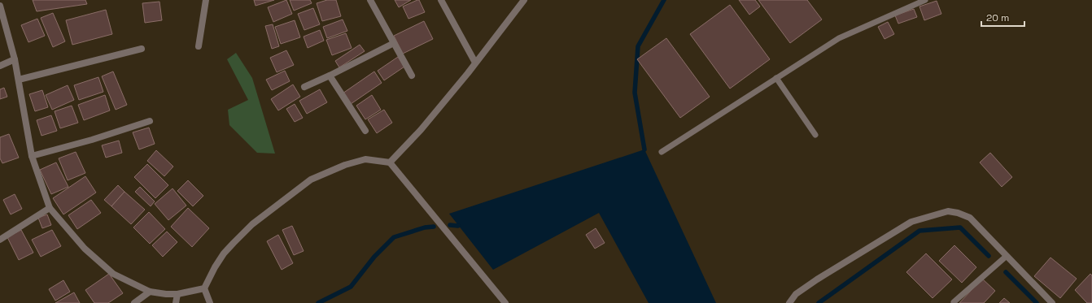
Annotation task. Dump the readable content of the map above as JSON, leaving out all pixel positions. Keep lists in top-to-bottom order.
{
  "scale_bar": "20 m"
}
